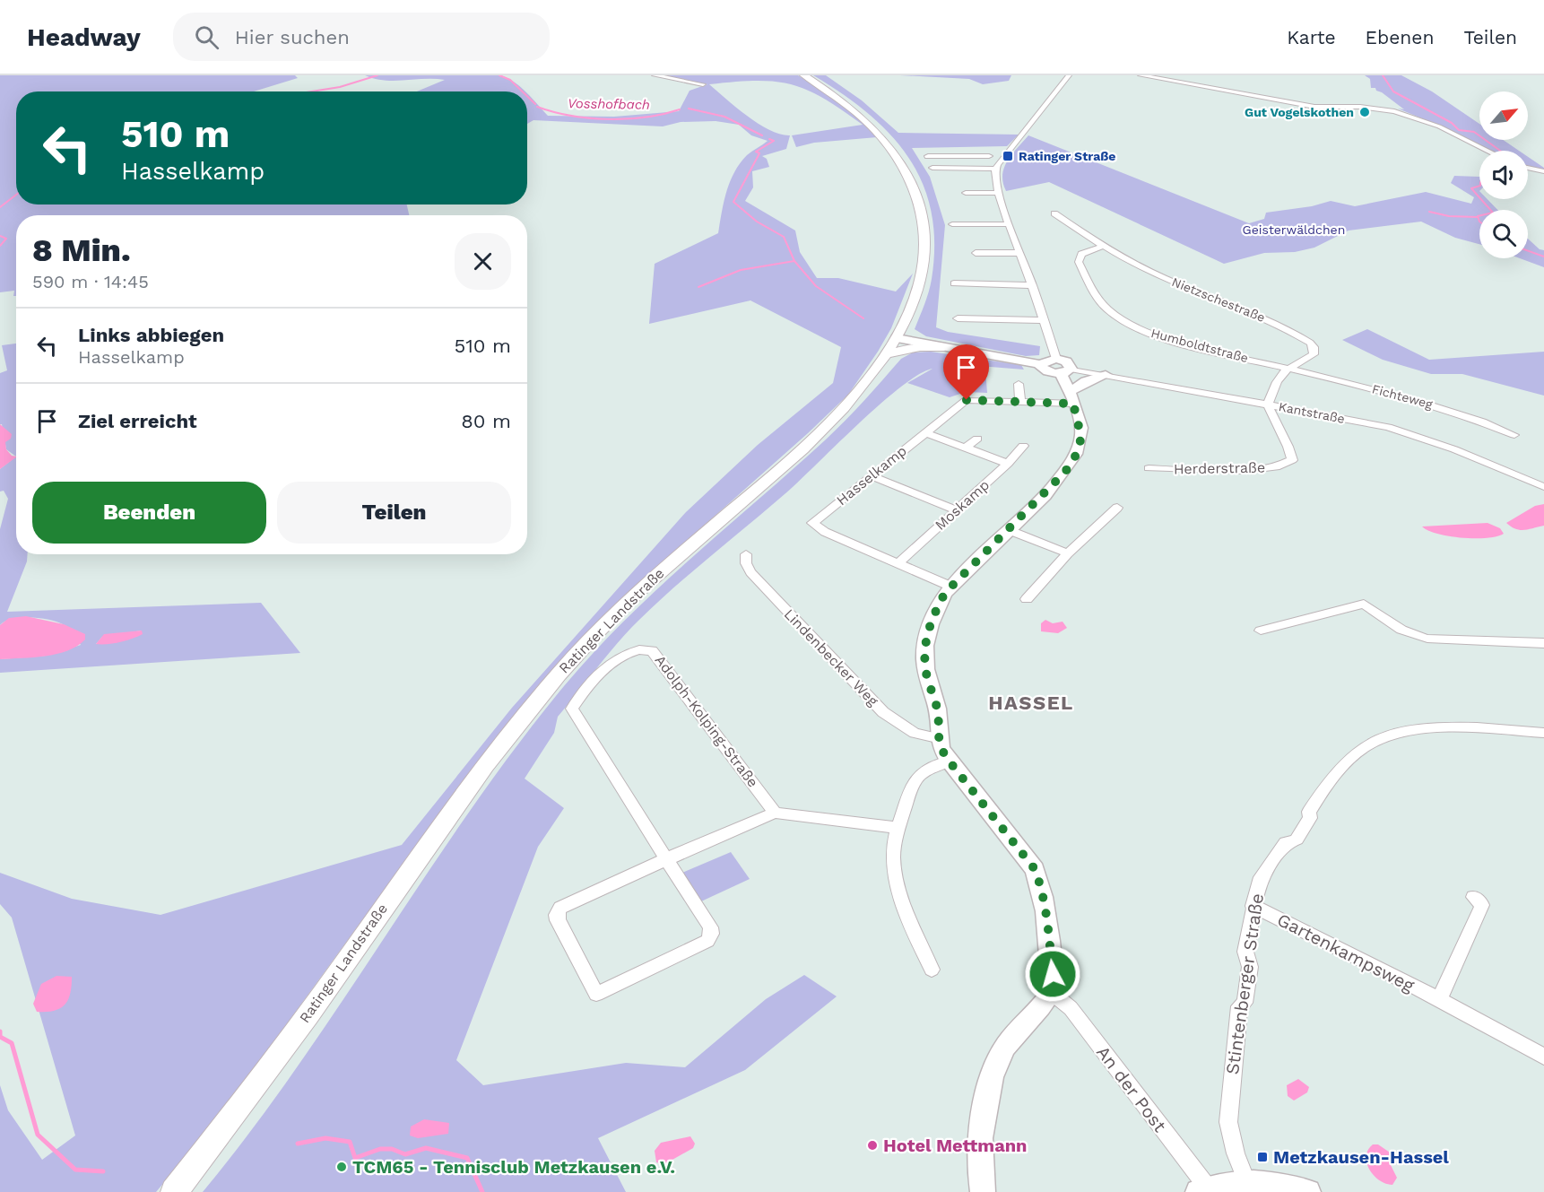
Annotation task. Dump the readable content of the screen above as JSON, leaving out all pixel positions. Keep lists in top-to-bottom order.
{
  "streets": {
    "main road": ["Ratinger Landstraße"],
    "street": [
      "Nietzschestraße",
      "Humboldtstraße",
      "Fichteweg",
      "Kantstraße",
      "Herderstraße",
      "Hasselkamp",
      "Moskamp",
      "Lindenbecker Weg",
      "Adolph-Kolping-Straße",
      "Gartenkampsweg",
      "Stintenberger Straße",
      "An der Post"
    ]
  },
  "crossings": [
    ["Nietzschestraße", "Humboldtstraße"],
    ["Nietzschestraße", "Fichteweg"],
    ["Humboldtstraße", "Fichteweg"],
    ["Kantstraße", "Herderstraße"],
    ["Hasselkamp", "Moskamp"],
    ["Gartenkampsweg", "Stintenberger Straße"]
  ],
  "districts": ["HASSEL"],
  "water": ["Vosshofbach"],
  "parks": ["Geisterwäldchen"],
  "places": {
    "other": ["Gut Vogelskothen", "Hotel Mettmann", "TCM65 - Tennisclub Metzkausen e.V."],
    "transit": ["Ratinger Straße", "Metzkausen-Hassel"]
  },
  "north": "top right",
  "page": {
    "header": "Headway",
    "search": "Hier suchen",
    "nav": ["Karte", "Ebenen", "Teilen"],
    "turn": ["510 m", "Hasselkamp"],
    "heading": ["8 Min.", "590 m · 14:45"],
    "list": [
      {
        "name": "Links abbiegen",
        "note": "Hasselkamp",
        "value": "510 m"
      },
      {
        "name": "Ziel erreicht",
        "value": "80 m"
      }
    ],
    "buttons": ["Beenden", "Teilen"]
  }
}
